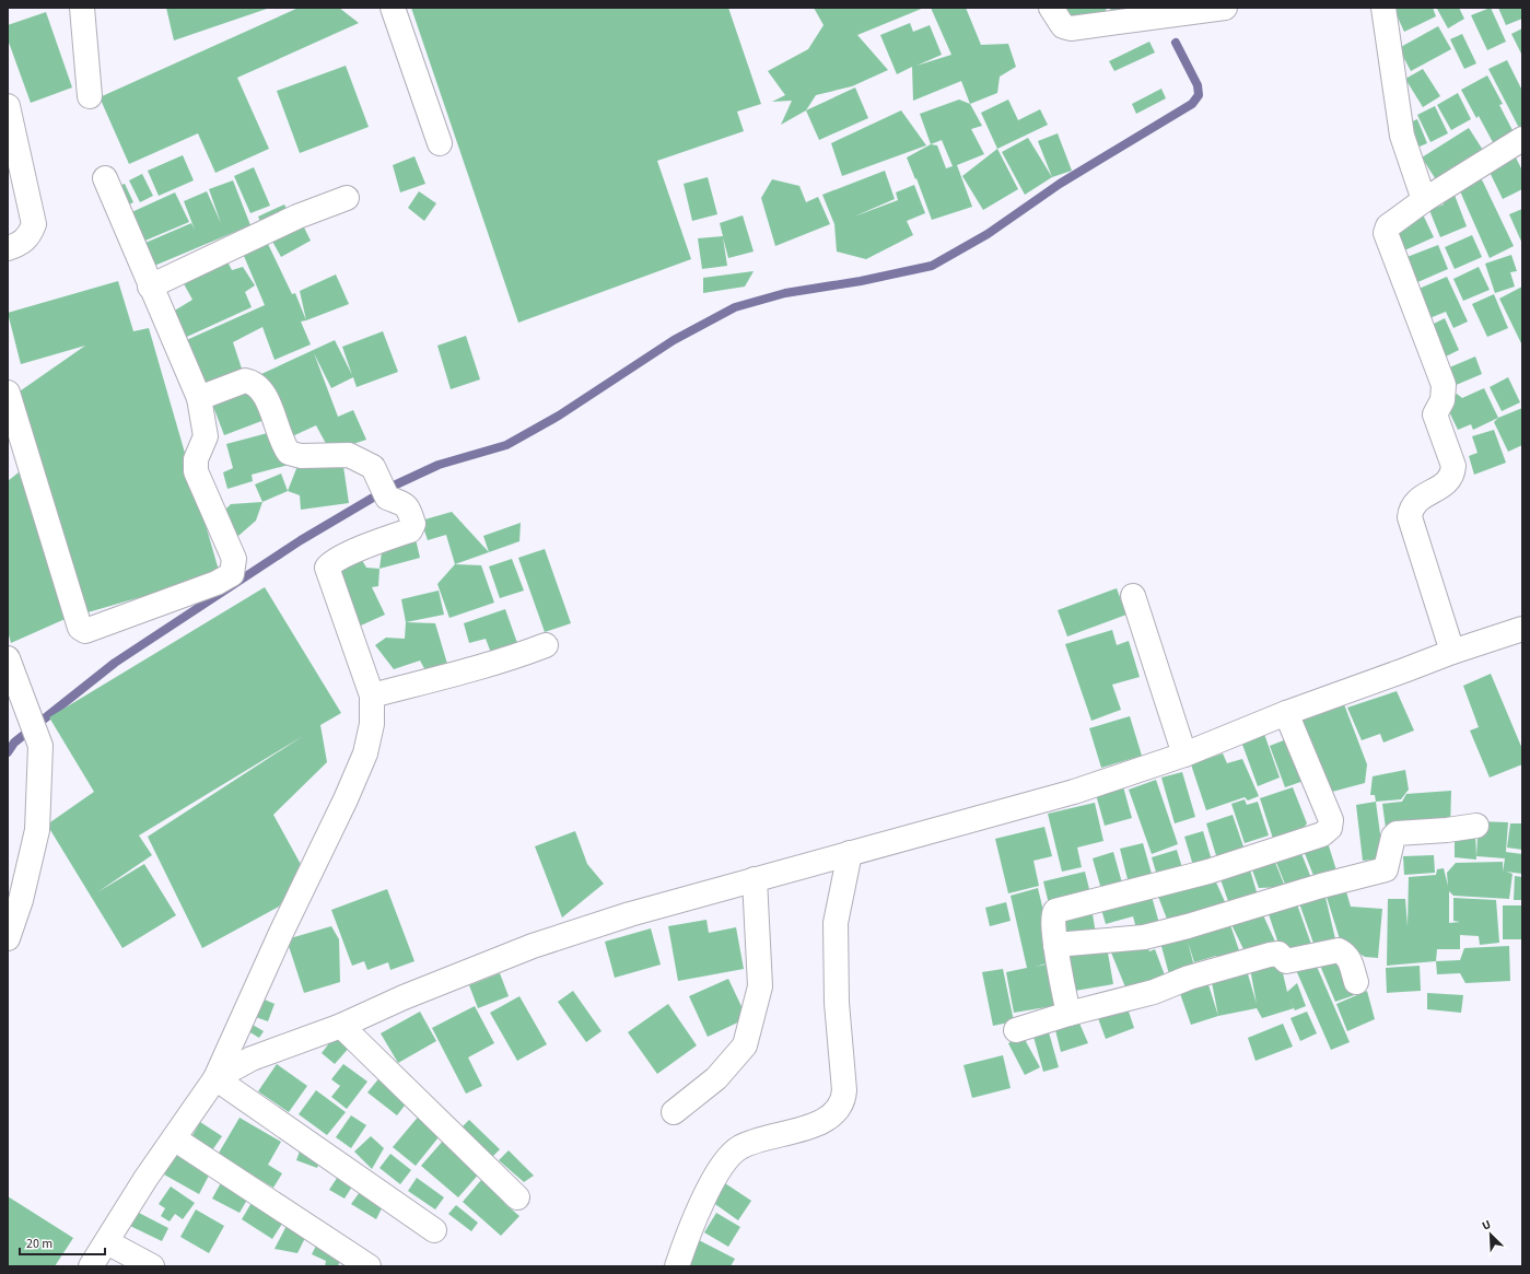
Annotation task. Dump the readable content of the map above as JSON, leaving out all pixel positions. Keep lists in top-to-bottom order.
{
  "scale_bar": "20 m",
  "north": "top left"
}
